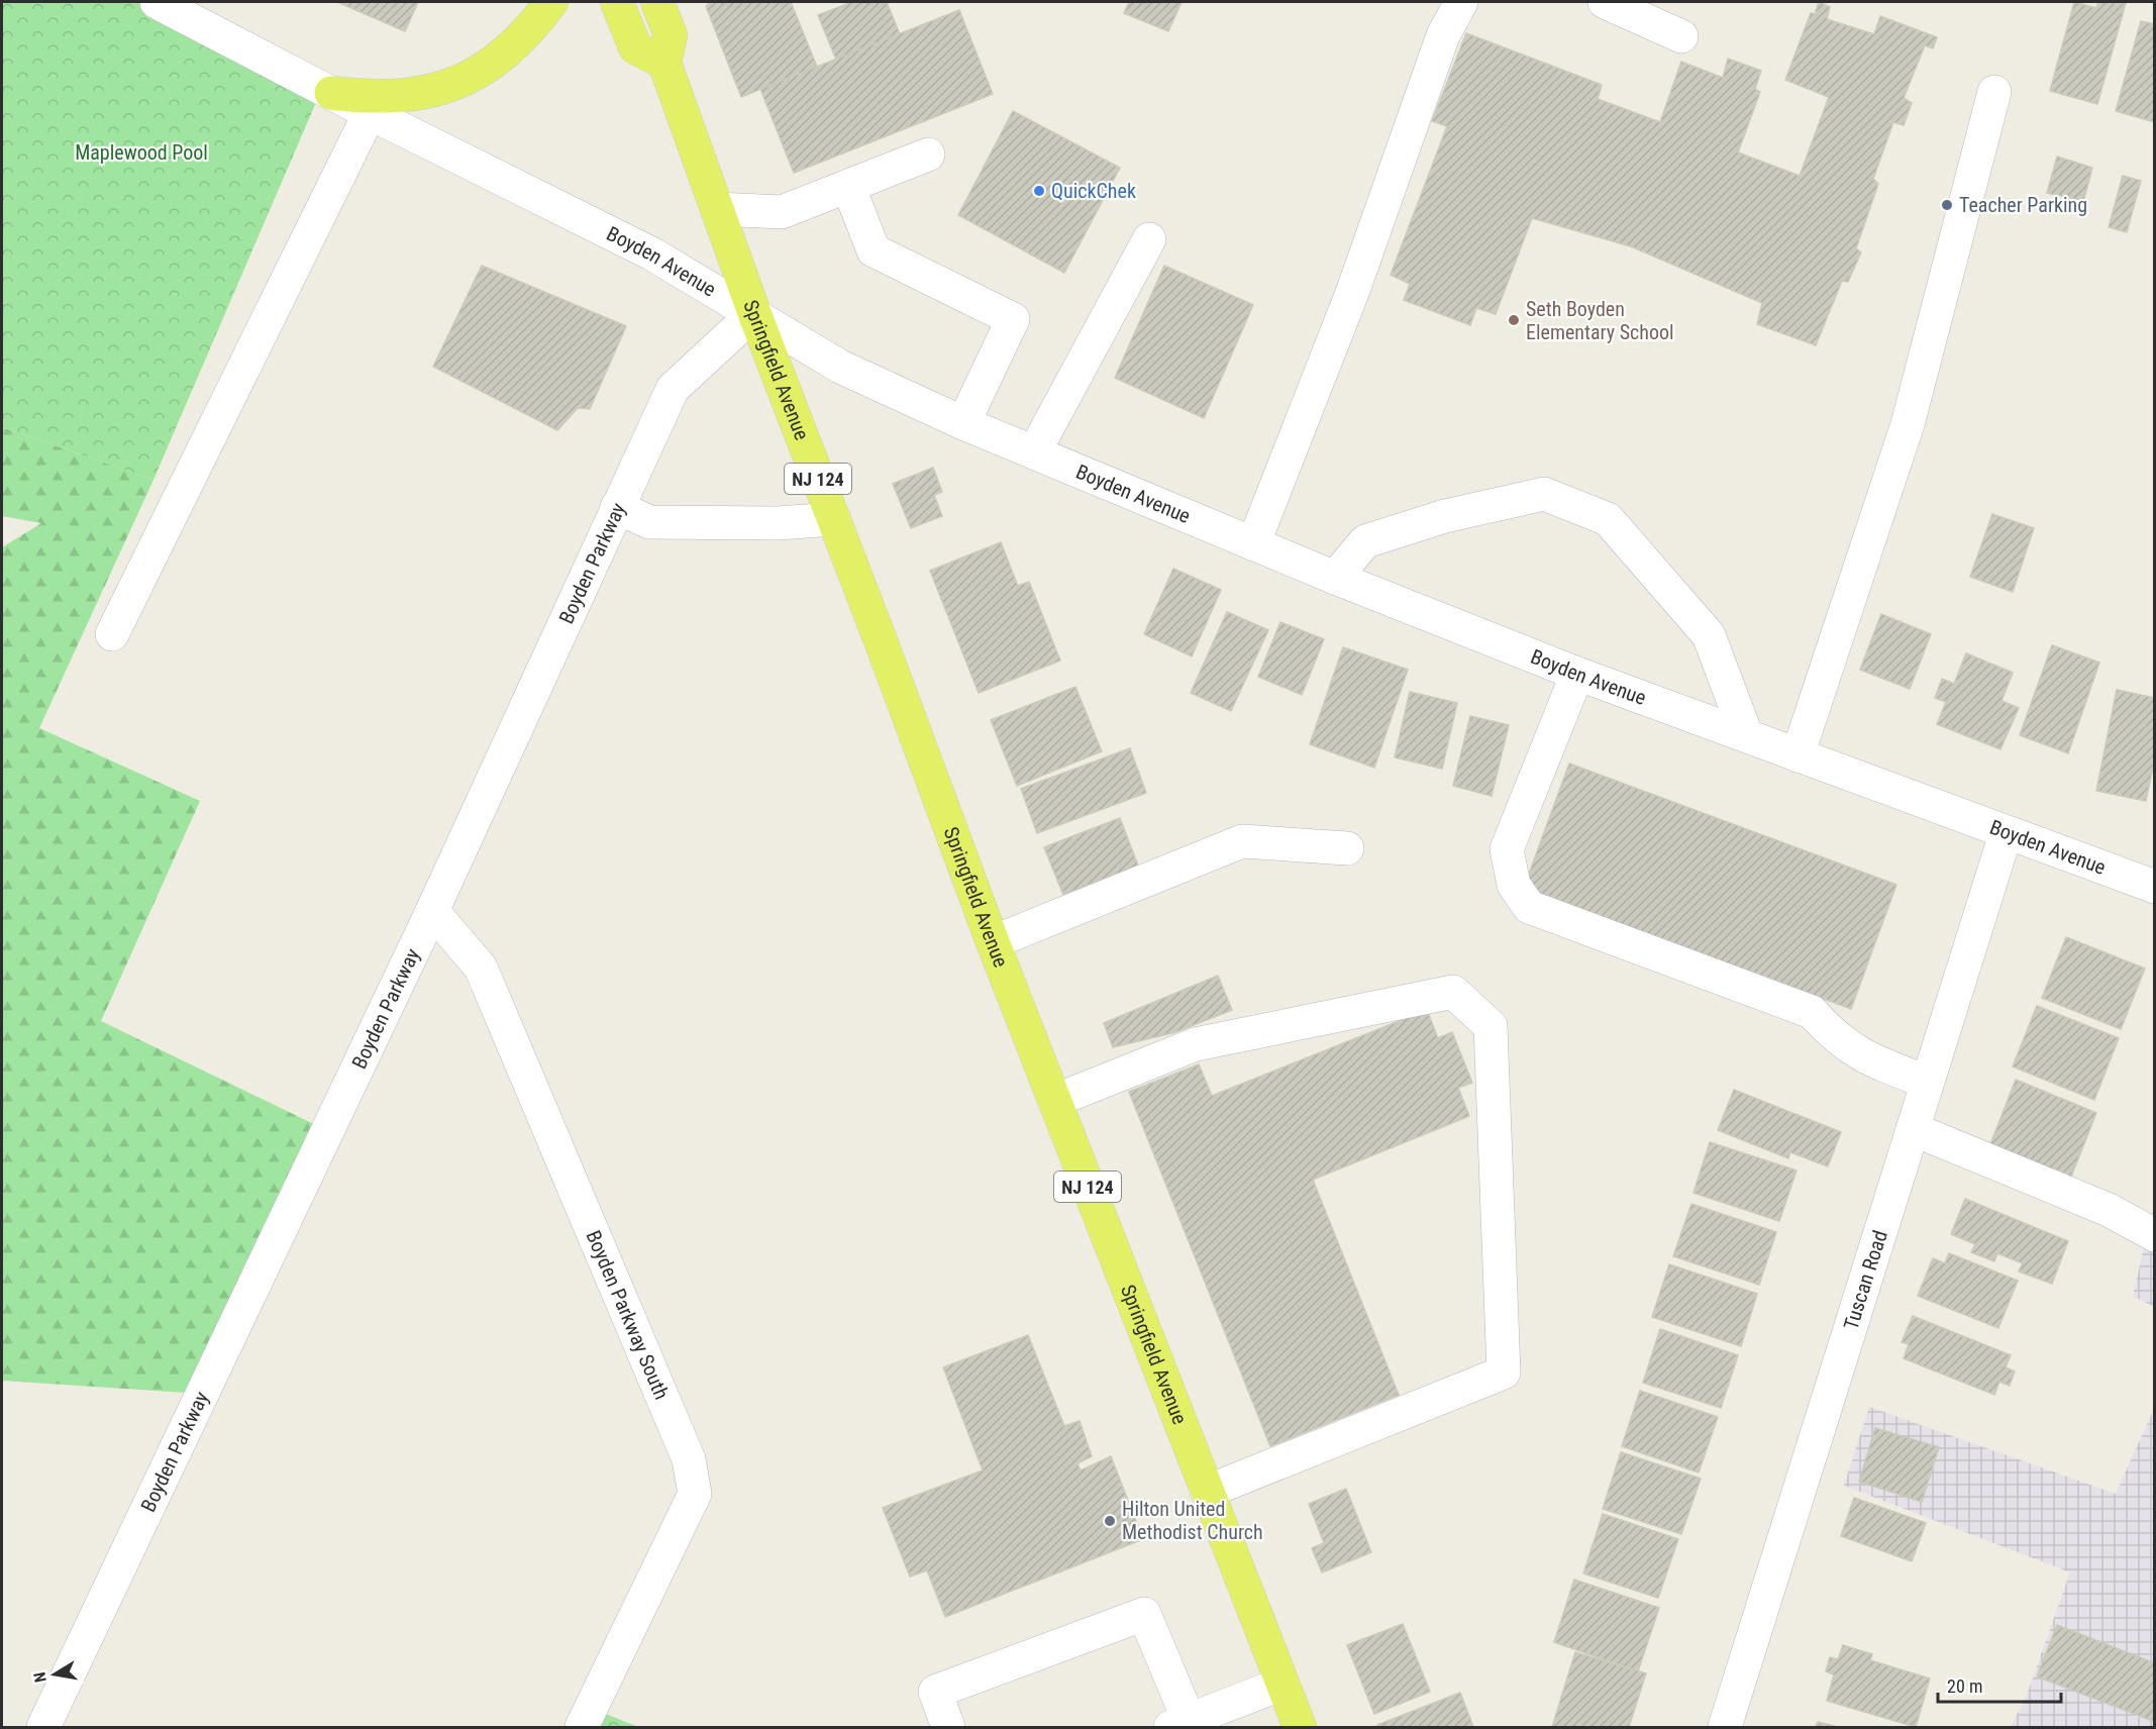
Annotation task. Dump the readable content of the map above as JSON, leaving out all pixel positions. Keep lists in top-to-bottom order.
{
  "streets": {
    "main road": ["Springfield Avenue", "NJ 124"],
    "street": [
      "Boyden Avenue",
      "Boyden Parkway",
      "Tuscan Road",
      "Boyden Parkway South"
    ]
  },
  "crossings": [
    ["Boyden Avenue", "Springfield Avenue"],
    ["Boyden Avenue", "Boyden Parkway"],
    ["Boyden Avenue", "Tuscan Road"],
    ["Springfield Avenue", "Boyden Parkway"],
    ["Boyden Parkway", "Boyden Parkway South"]
  ],
  "parks": ["Maplewood Pool"],
  "places": [
    "QuickChek",
    "Teacher Parking",
    "Seth Boyden Elementary School",
    "Hilton United Methodist Church"
  ],
  "scale_bar": "20 m",
  "north": "left"
}
